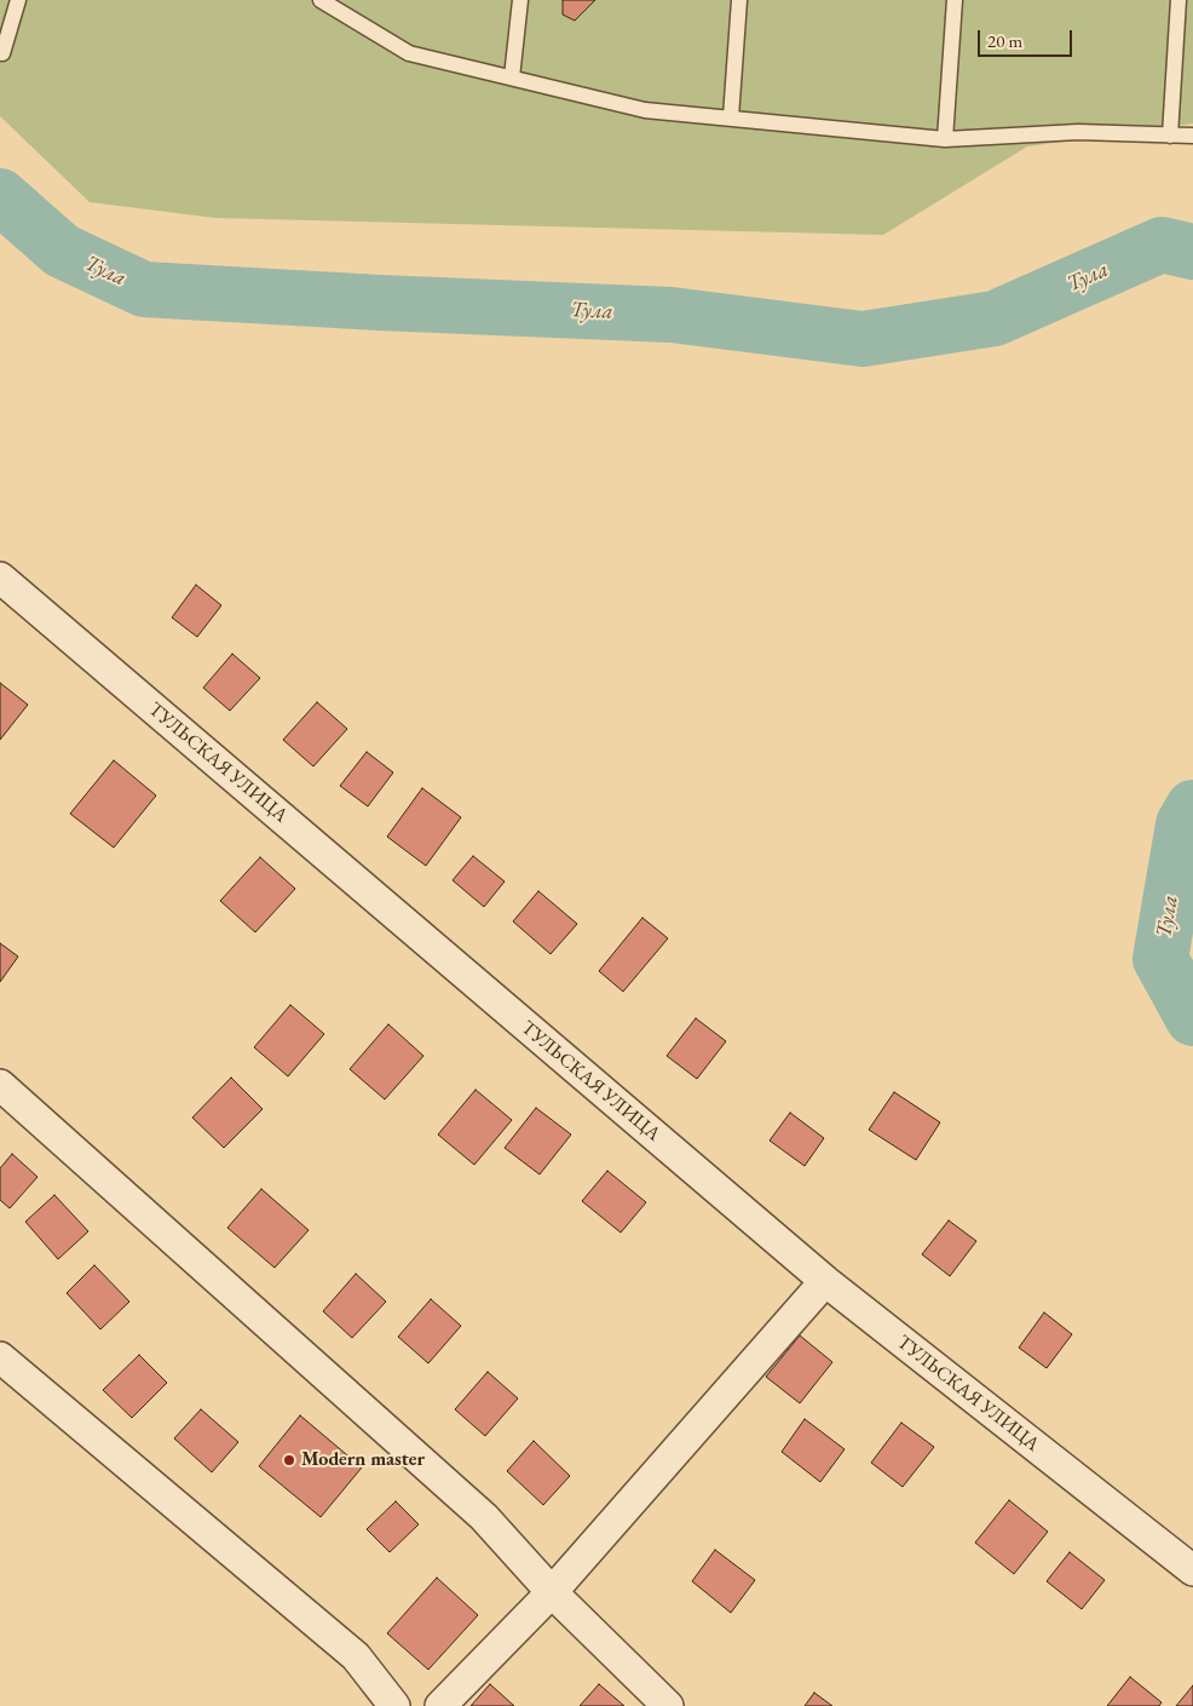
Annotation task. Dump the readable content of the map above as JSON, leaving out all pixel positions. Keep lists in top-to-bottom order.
{
  "streets": {
    "street": ["ТУЛЬСКАЯ УЛИЦА"]
  },
  "water": ["Тула"],
  "places": ["Modern master"],
  "scale_bar": "20 m"
}
